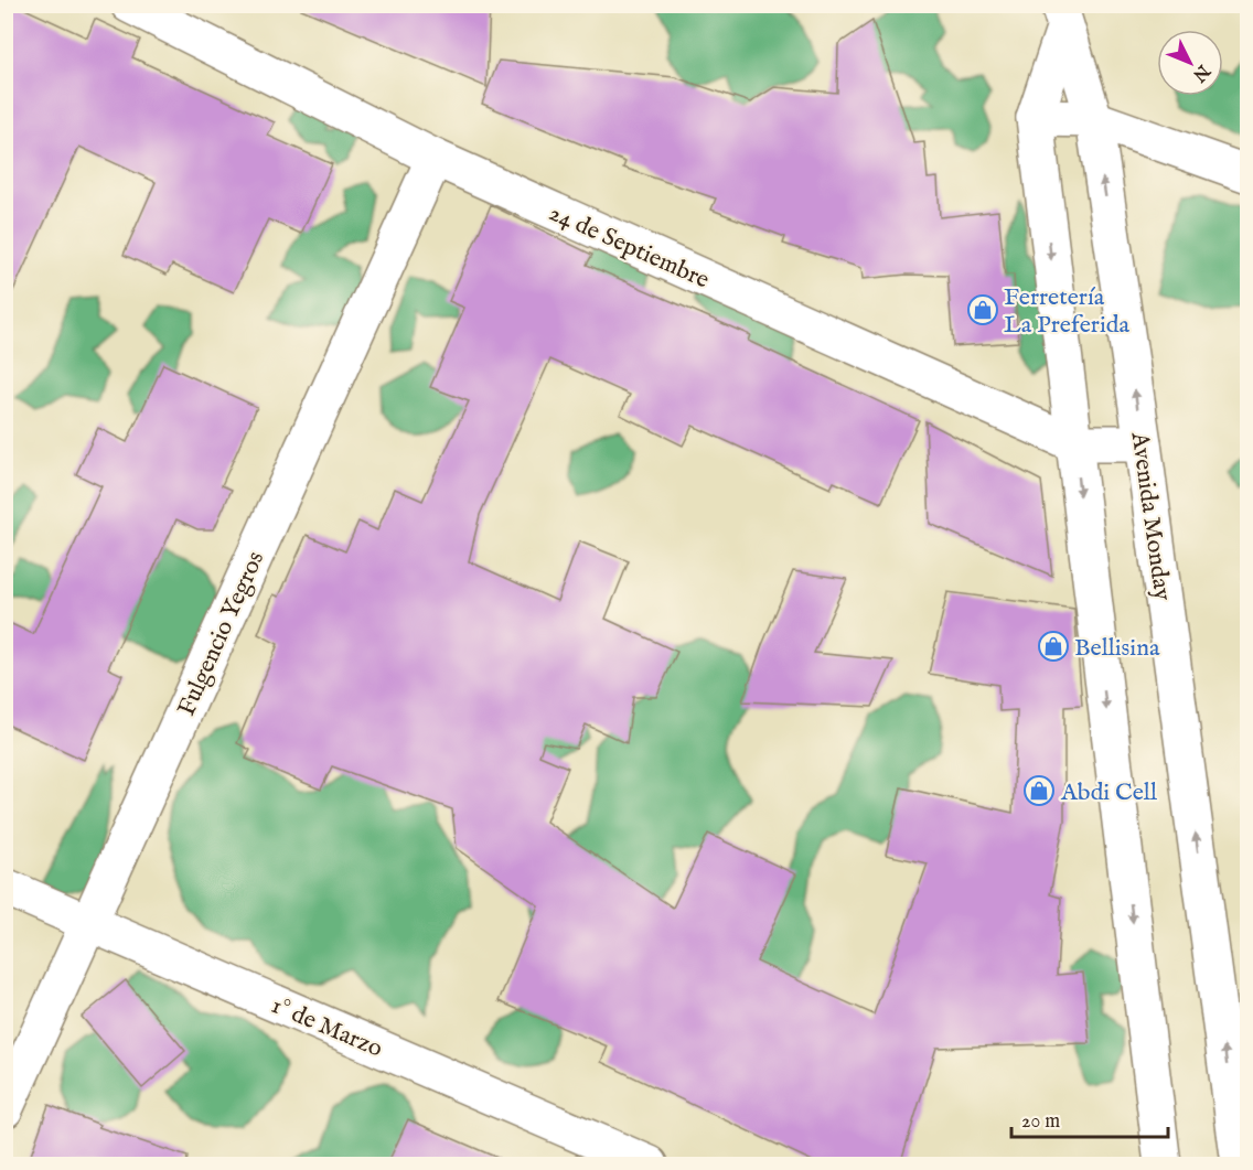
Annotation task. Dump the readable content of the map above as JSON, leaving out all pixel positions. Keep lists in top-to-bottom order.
{
  "streets": {
    "street": [
      "24 de Septiembre",
      "Avenida Monday",
      "Fulgencio Yegros",
      "1° de Marzo"
    ]
  },
  "crossings": [
    ["24 de Septiembre", "Avenida Monday"],
    ["24 de Septiembre", "Fulgencio Yegros"],
    ["Fulgencio Yegros", "1° de Marzo"]
  ],
  "places": {
    "shop": ["Ferretería La Preferida", "Bellisina", "Abdi Cell"]
  },
  "scale_bar": "20 m",
  "north": "bottom right"
}
